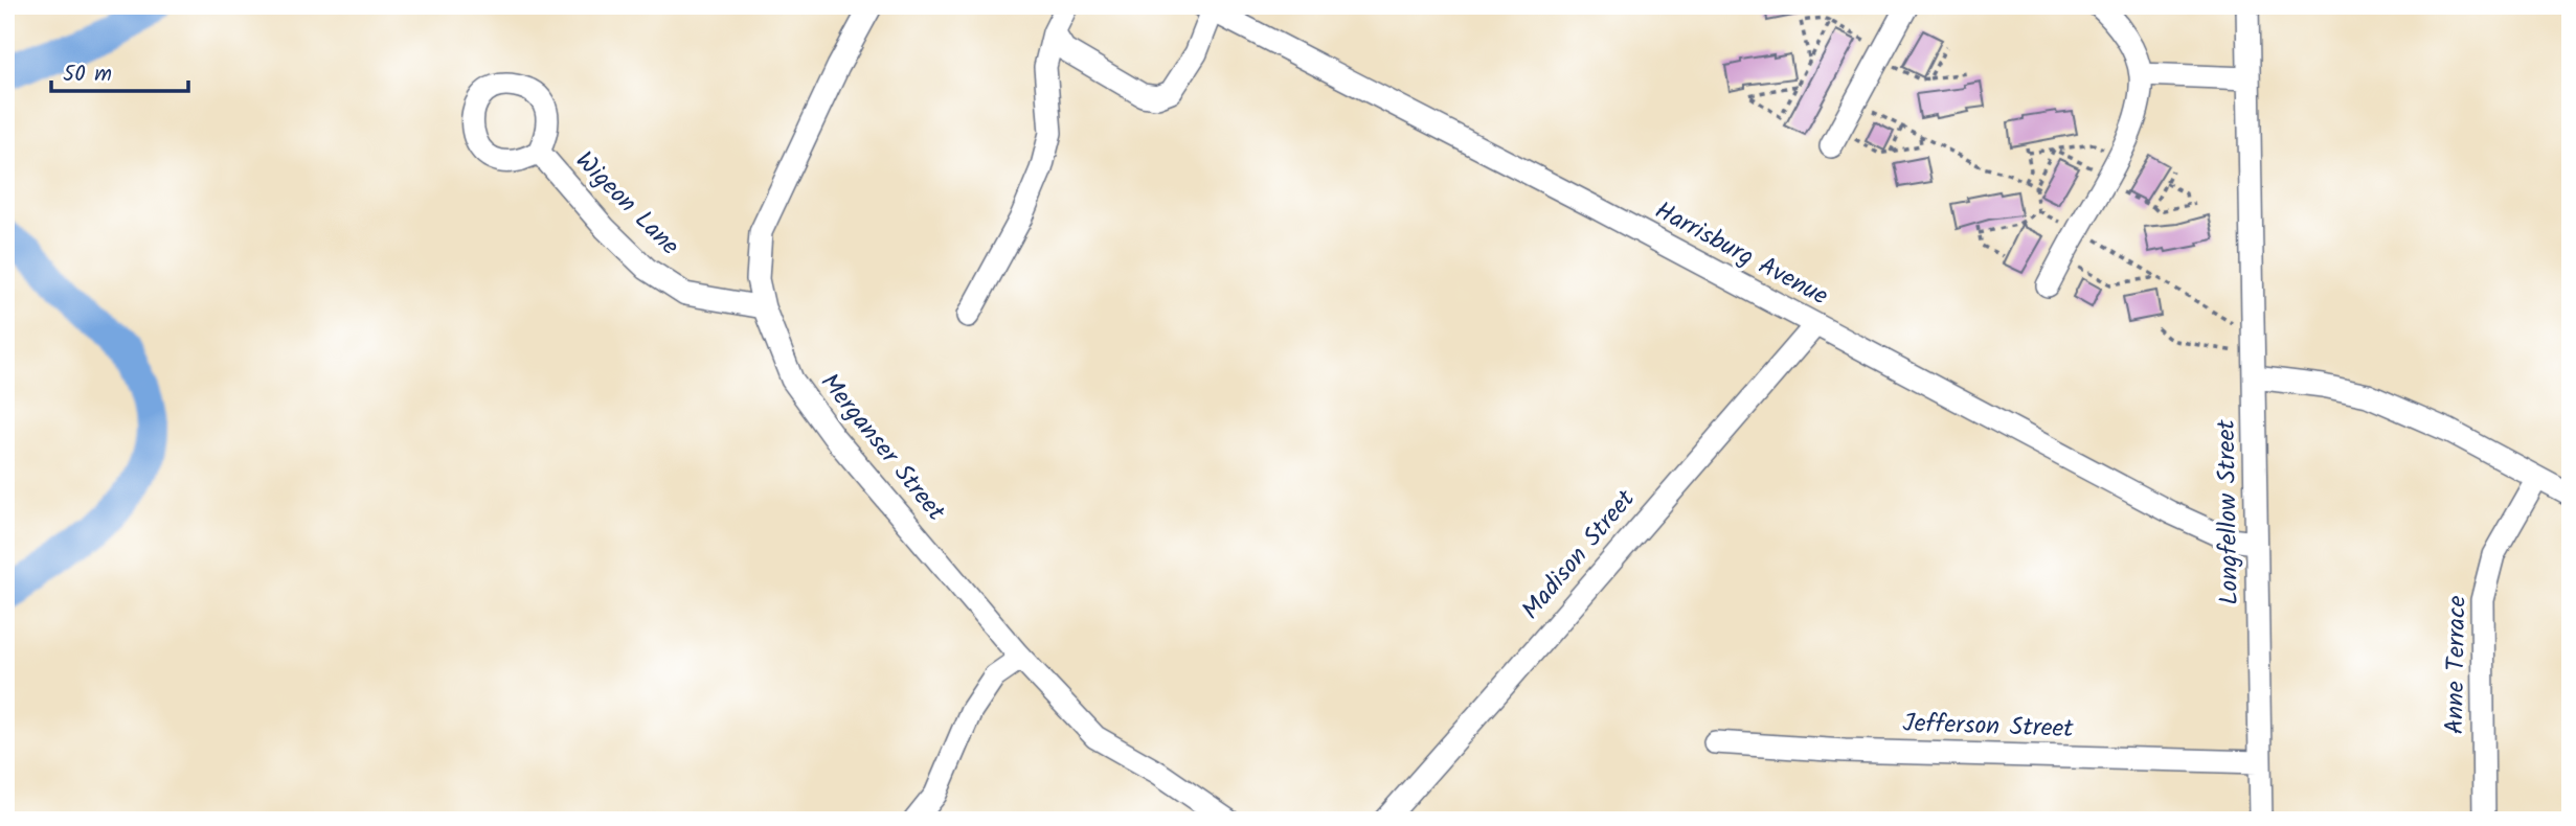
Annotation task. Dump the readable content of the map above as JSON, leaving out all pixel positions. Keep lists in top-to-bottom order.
{
  "streets": {
    "street": [
      "Wigeon Lane",
      "Harrisburg Avenue",
      "Merganser Street",
      "Longfellow Street",
      "Madison Street",
      "Anne Terrace",
      "Jefferson Street"
    ]
  },
  "crossings": [
    ["Wigeon Lane", "Merganser Street"],
    ["Harrisburg Avenue", "Longfellow Street"],
    ["Harrisburg Avenue", "Madison Street"],
    ["Longfellow Street", "Jefferson Street"]
  ],
  "scale_bar": "50 m"
}
